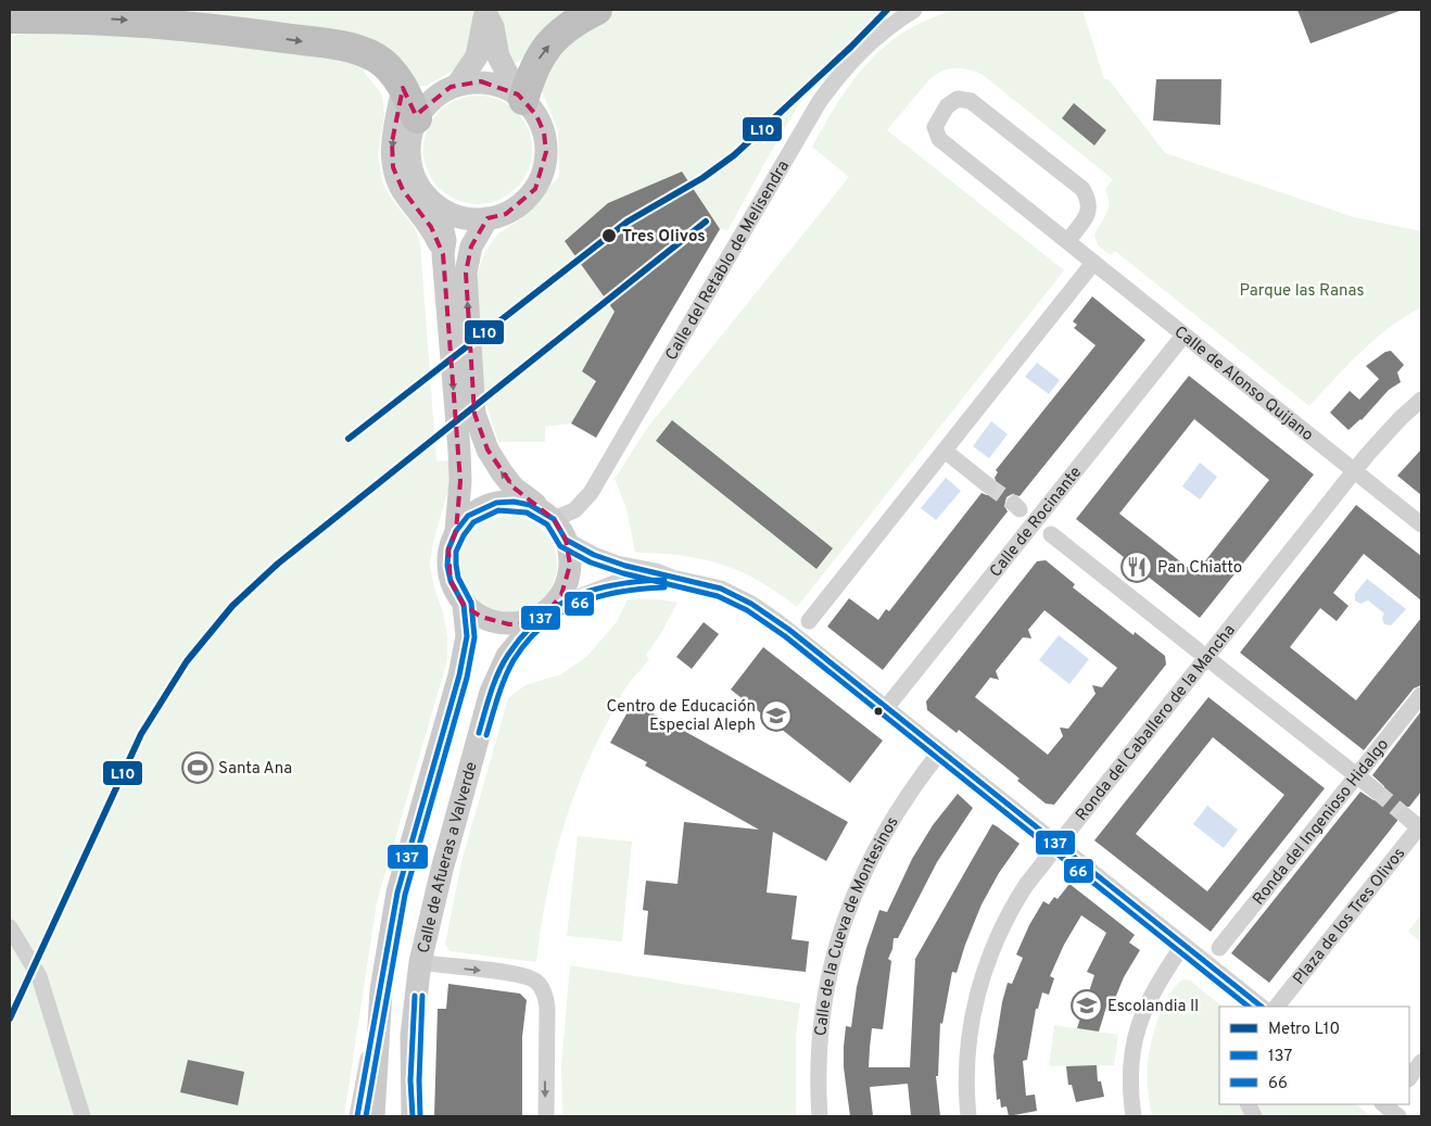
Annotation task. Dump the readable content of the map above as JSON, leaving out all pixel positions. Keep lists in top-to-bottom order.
{
  "streets": {
    "street": [
      "Calle del Retablo de Melisendra",
      "Calle de Alonso Quijano",
      "Calle de Rocinante",
      "Ronda del Caballero de la Mancha",
      "Ronda del Ingenioso Hidalgo",
      "Calle de Afueras a Valverde",
      "Plaza de los Tres Olivos",
      "Calle de la Cueva de Montesinos"
    ]
  },
  "crossings": [
    ["Calle del Retablo de Melisendra", "Calle de Afueras a Valverde"],
    ["Calle de Alonso Quijano", "Calle de Rocinante"],
    ["Calle de Alonso Quijano", "Ronda del Caballero de la Mancha"]
  ],
  "parks": ["Parque las Ranas"],
  "places": {
    "other": ["Tres Olivos"],
    "restaurant": ["Pan Chiatto"],
    "school or university": ["Centro de Educación Especial Aleph", "Escolandia II"],
    "sports": ["Santa Ana"]
  },
  "lines": ["metro line L10", "transit line 137", "transit line 66"],
  "legend": ["Metro L10", "137", "66"]
}
